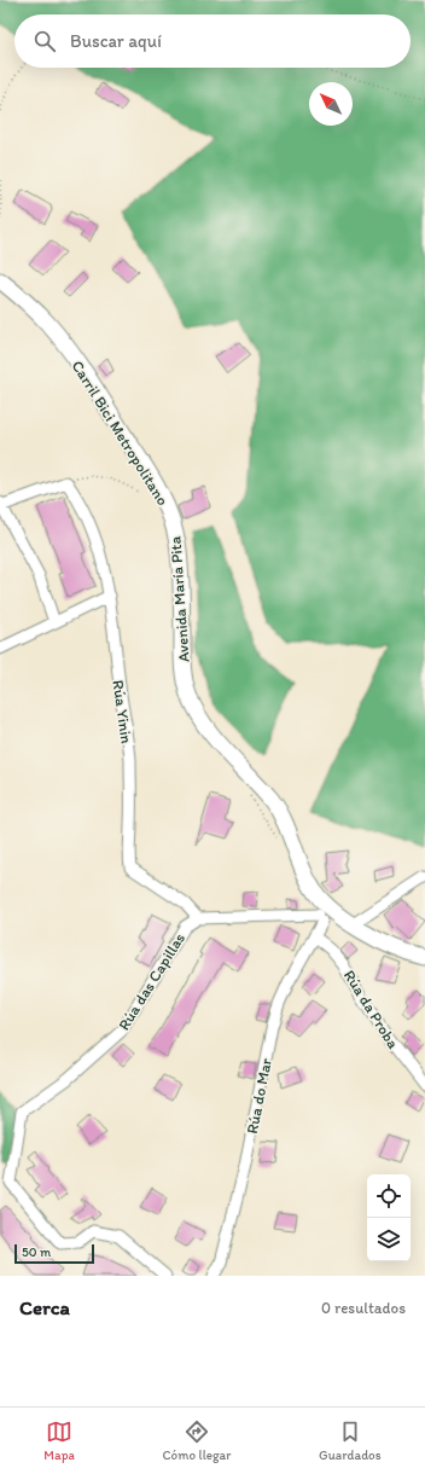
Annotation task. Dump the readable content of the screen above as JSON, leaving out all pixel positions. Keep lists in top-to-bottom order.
{
  "streets": {
    "main road": ["Avenida María Pita"],
    "street": [
      "Rúa Yinin",
      "Rúa das Capillas",
      "Rúa da Proba",
      "Rúa do Mar"
    ]
  },
  "crossings": [
    ["Avenida María Pita", "Rúa das Capillas"],
    ["Avenida María Pita", "Rúa do Mar"],
    ["Rúa Yinin", "Rúa das Capillas"],
    ["Rúa das Capillas", "Rúa do Mar"],
    ["Rúa da Proba", "Rúa do Mar"]
  ],
  "scale_bar": "50 m",
  "north": "top left",
  "page": {
    "search": "Buscar aquí",
    "scale": "50 m",
    "heading": ["Cerca", "0 resultados"],
    "nav": ["Mapa", "Cómo llegar", "Guardados"]
  }
}
